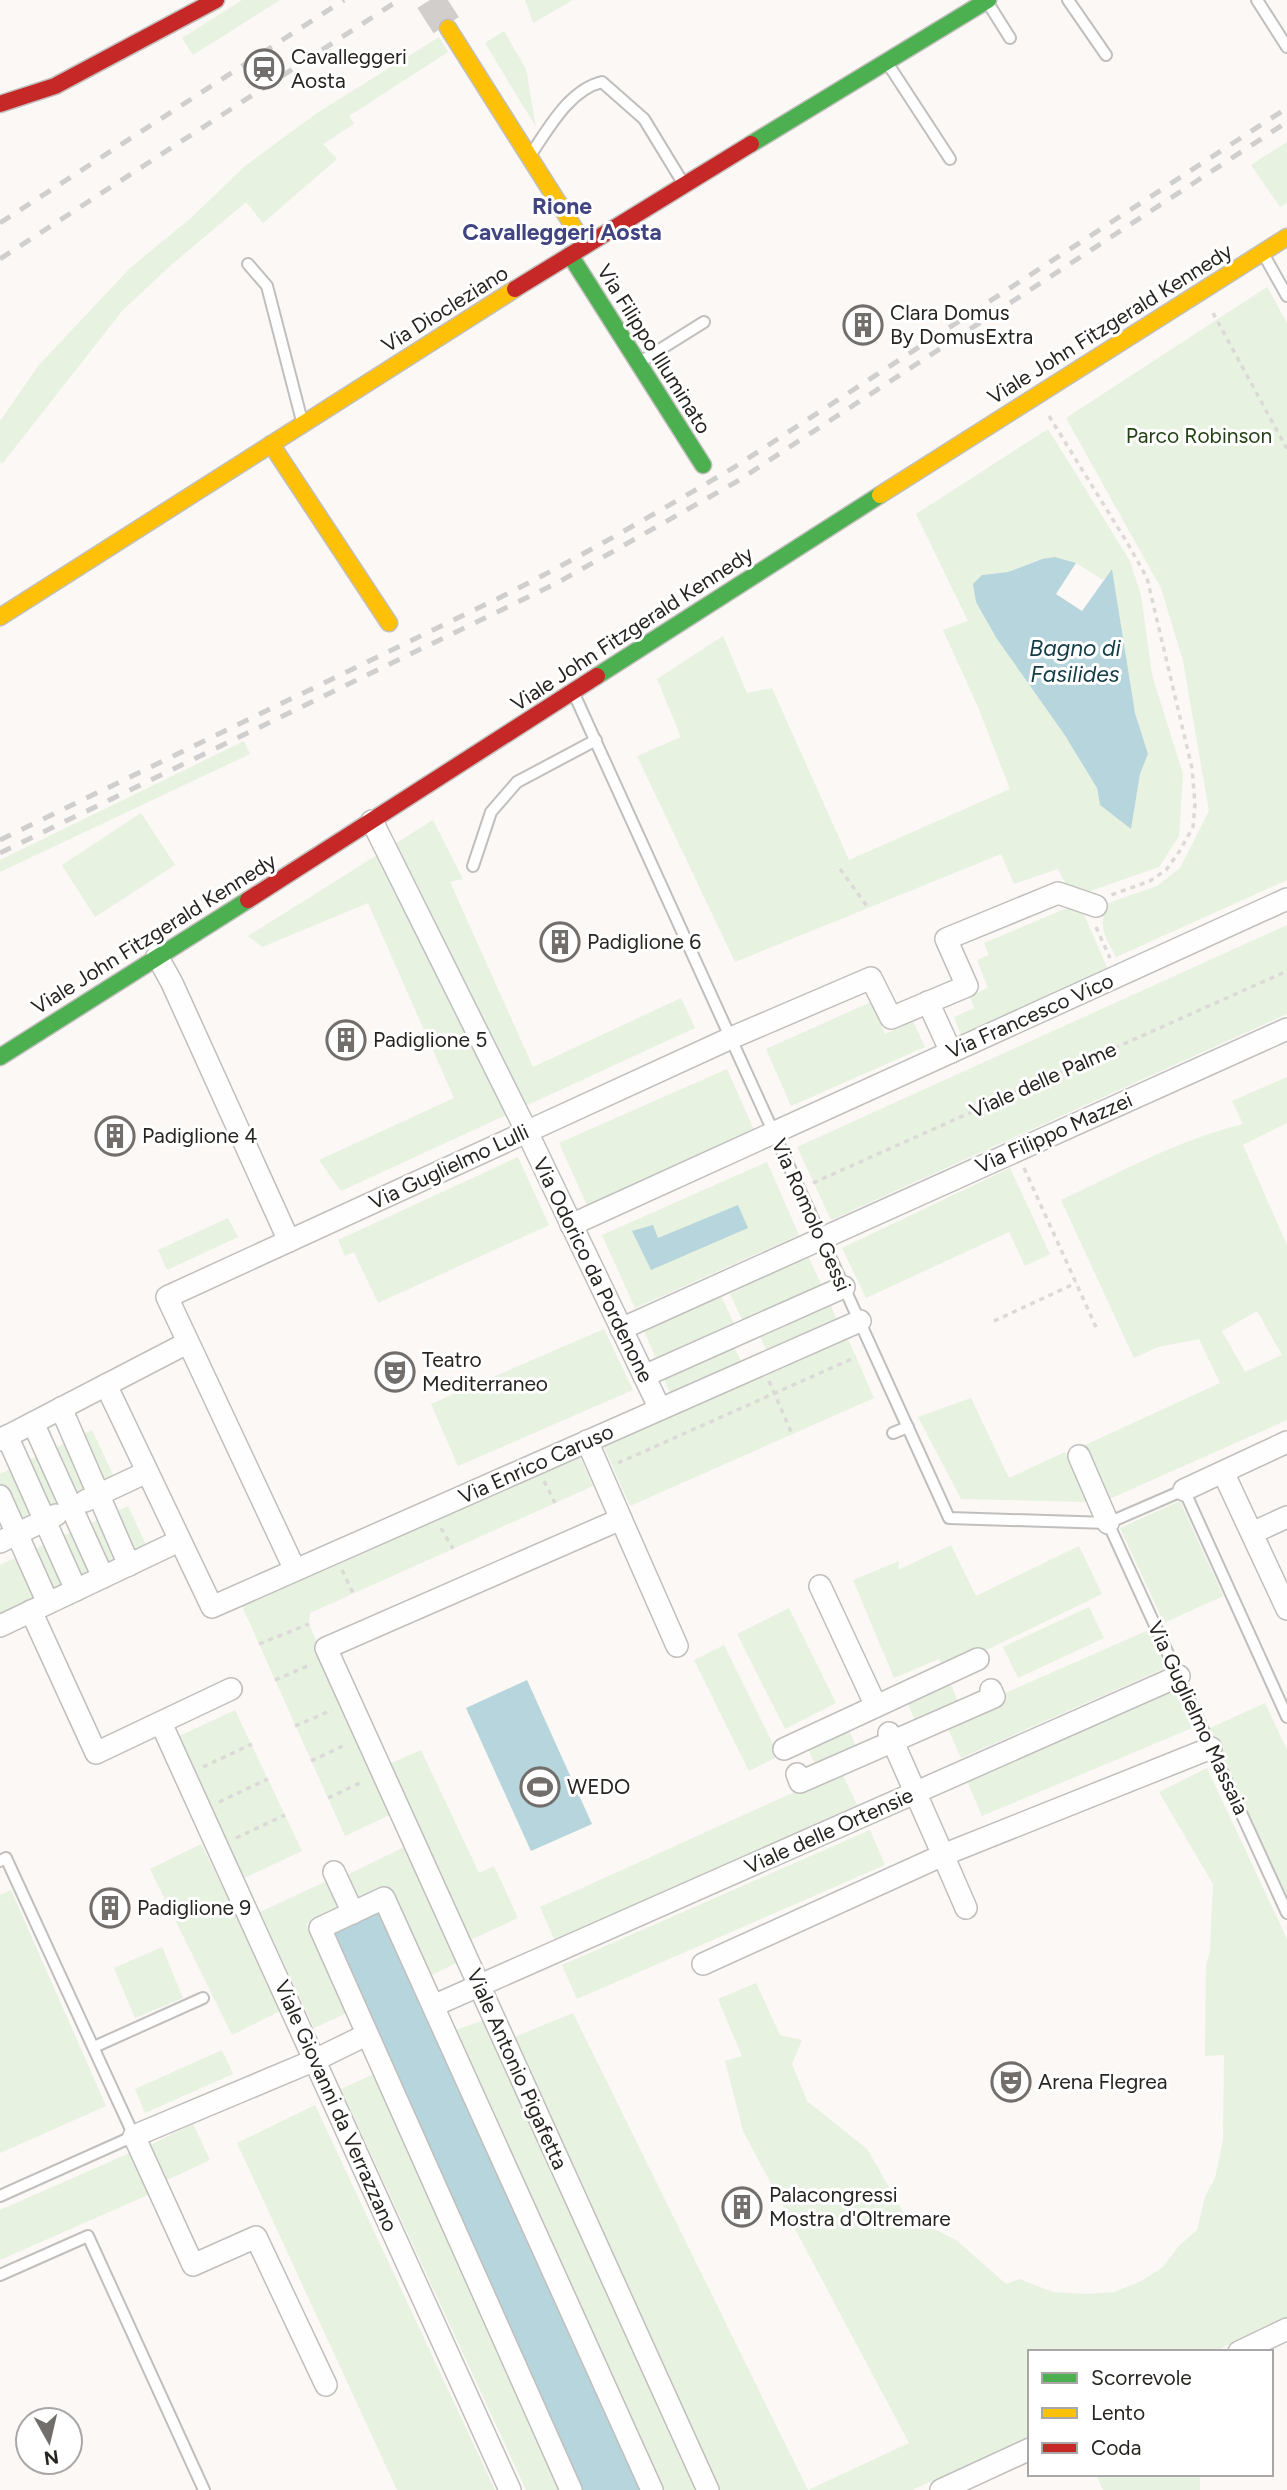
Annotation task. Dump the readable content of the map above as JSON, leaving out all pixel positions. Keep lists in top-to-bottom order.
{
  "streets": {
    "street": [
      "Via Diocleziano",
      "Viale John Fitzgerald Kennedy",
      "Via Filippo Illuminato",
      "Via Francesco Vico",
      "Via Filippo Mazzei",
      "Via Guglielmo Lulli",
      "Via Odorico da Pordenone",
      "Via Enrico Caruso",
      "Viale delle Ortensie",
      "Viale Antonio Pigafetta",
      "Viale Giovanni da Verrazzano"
    ],
    "lane": ["Via Romolo Gessi", "Via Guglielmo Massaia"],
    "path": ["Viale delle Palme"]
  },
  "crossings": [
    ["Via Diocleziano", "Via Filippo Illuminato"],
    ["Viale John Fitzgerald Kennedy", "Via Romolo Gessi"],
    ["Viale John Fitzgerald Kennedy", "Via Odorico da Pordenone"],
    ["Via Francesco Vico", "Via Romolo Gessi"],
    ["Via Francesco Vico", "Via Odorico da Pordenone"],
    ["Viale delle Palme", "Via Romolo Gessi"],
    ["Via Filippo Mazzei", "Via Romolo Gessi"],
    ["Via Filippo Mazzei", "Via Odorico da Pordenone"],
    ["Via Guglielmo Lulli", "Via Romolo Gessi"],
    ["Via Guglielmo Lulli", "Via Odorico da Pordenone"],
    ["Via Romolo Gessi", "Via Enrico Caruso"],
    ["Via Romolo Gessi", "Via Guglielmo Massaia"],
    ["Via Odorico da Pordenone", "Via Enrico Caruso"],
    ["Via Guglielmo Massaia", "Viale delle Ortensie"],
    ["Viale delle Ortensie", "Viale Antonio Pigafetta"]
  ],
  "districts": ["Rione Cavalleggeri Aosta"],
  "water": ["Bagno di Fasilides"],
  "parks": ["Parco Robinson"],
  "places": {
    "station": ["Cavalleggeri Aosta"],
    "building": [
      "Clara Domus By DomusExtra",
      "Padiglione 6",
      "Padiglione 5",
      "Padiglione 4",
      "Padiglione 9",
      "Palacongressi Mostra d'Oltremare"
    ],
    "theatre": ["Teatro Mediterraneo", "Arena Flegrea"],
    "sports": ["WEDO"]
  },
  "legend": ["Scorrevole", "Lento", "Coda"],
  "north": "bottom"
}
